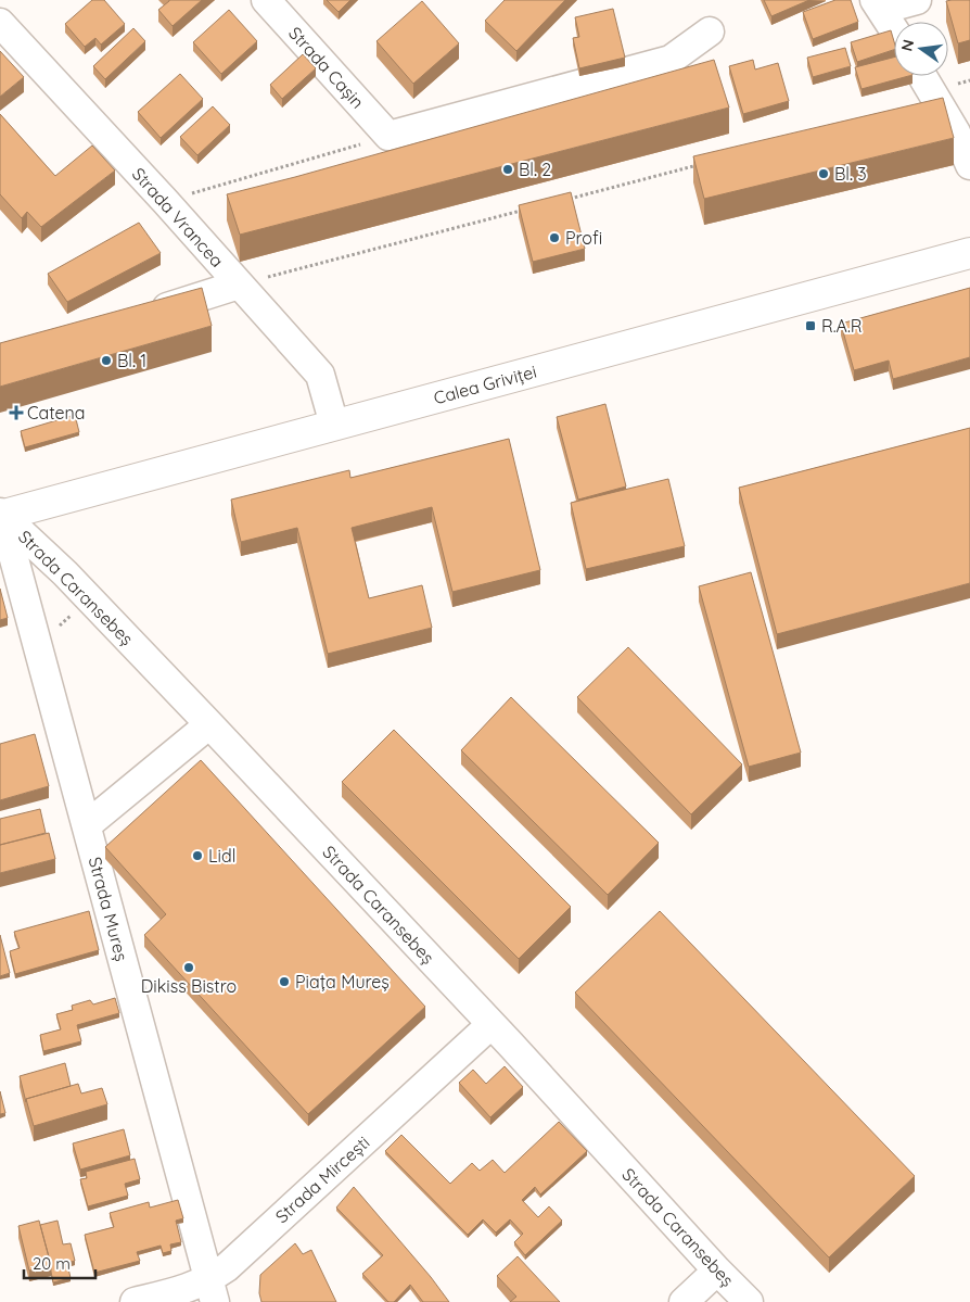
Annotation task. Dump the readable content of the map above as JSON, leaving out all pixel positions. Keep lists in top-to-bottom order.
{
  "streets": {
    "main road": ["Calea Griviței"],
    "street": [
      "Strada Cașin",
      "Strada Vrancea",
      "Strada Caransebeș",
      "Strada Mureș",
      "Strada Mircești"
    ]
  },
  "crossings": [
    ["Strada Vrancea", "Calea Griviței"],
    ["Calea Griviței", "Strada Caransebeș"],
    ["Calea Griviței", "Strada Mureș"],
    ["Strada Caransebeș", "Strada Mureș"],
    ["Strada Caransebeș", "Strada Mircești"],
    ["Strada Mureș", "Strada Mircești"]
  ],
  "places": {
    "other": [
      "Bl. 2",
      "Bl. 3",
      "Profi",
      "Bl. 1",
      "Lidl",
      "Dikiss Bistro",
      "Piața Mureș"
    ],
    "transit": ["R.A.R"],
    "health": ["Catena"]
  },
  "scale_bar": "20 m",
  "north": "left"
}
